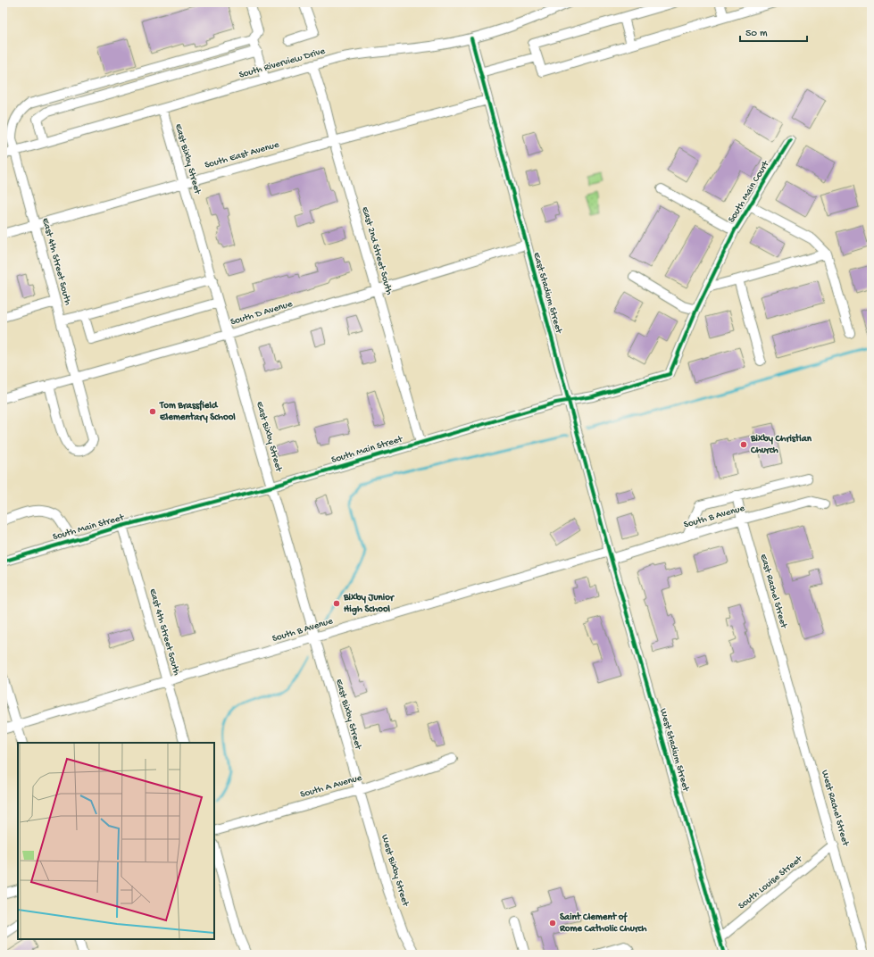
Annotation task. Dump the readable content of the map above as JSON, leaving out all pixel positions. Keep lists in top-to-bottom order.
{
  "streets": {
    "street": [
      "South Riverview Drive",
      "South East Avenue",
      "East Bixby Street",
      "South Main Court",
      "East 2nd Street South",
      "East 4th Street South",
      "East Stadium Street",
      "South D Avenue",
      "South Main Street",
      "South B Avenue",
      "East Rachel Street",
      "West Stadium Street",
      "South A Avenue",
      "West Rachel Street",
      "West Bixby Street",
      "South Louise Street"
    ]
  },
  "crossings": [
    ["South Riverview Drive", "East Bixby Street"],
    ["South Riverview Drive", "East 2nd Street South"],
    ["South Riverview Drive", "East 4th Street South"],
    ["South Riverview Drive", "East Stadium Street"],
    ["South East Avenue", "East Bixby Street"],
    ["South East Avenue", "East 2nd Street South"],
    ["South East Avenue", "East 4th Street South"],
    ["South East Avenue", "East Stadium Street"],
    ["East Bixby Street", "South D Avenue"],
    ["East Bixby Street", "South Main Street"],
    ["East Bixby Street", "South B Avenue"],
    ["East Bixby Street", "South A Avenue"],
    ["East Bixby Street", "West Bixby Street"],
    ["South Main Court", "South Main Street"],
    ["East 2nd Street South", "South D Avenue"],
    ["East 2nd Street South", "South Main Street"],
    ["East 4th Street South", "South D Avenue"],
    ["East 4th Street South", "South Main Street"],
    ["East 4th Street South", "South B Avenue"],
    ["East Stadium Street", "South D Avenue"],
    ["East Stadium Street", "South Main Street"],
    ["East Stadium Street", "South B Avenue"],
    ["East Stadium Street", "West Stadium Street"],
    ["South B Avenue", "East Rachel Street"],
    ["South B Avenue", "West Stadium Street"],
    ["East Rachel Street", "West Rachel Street"],
    ["West Stadium Street", "South Louise Street"],
    ["South A Avenue", "West Bixby Street"],
    ["West Rachel Street", "South Louise Street"]
  ],
  "places": [
    "Tom Brassfield Elementary School",
    "Bixby Christian Church",
    "Bixby Junior High School",
    "Saint Clement of Rome Catholic Church"
  ],
  "scale_bar": "50 m"
}
